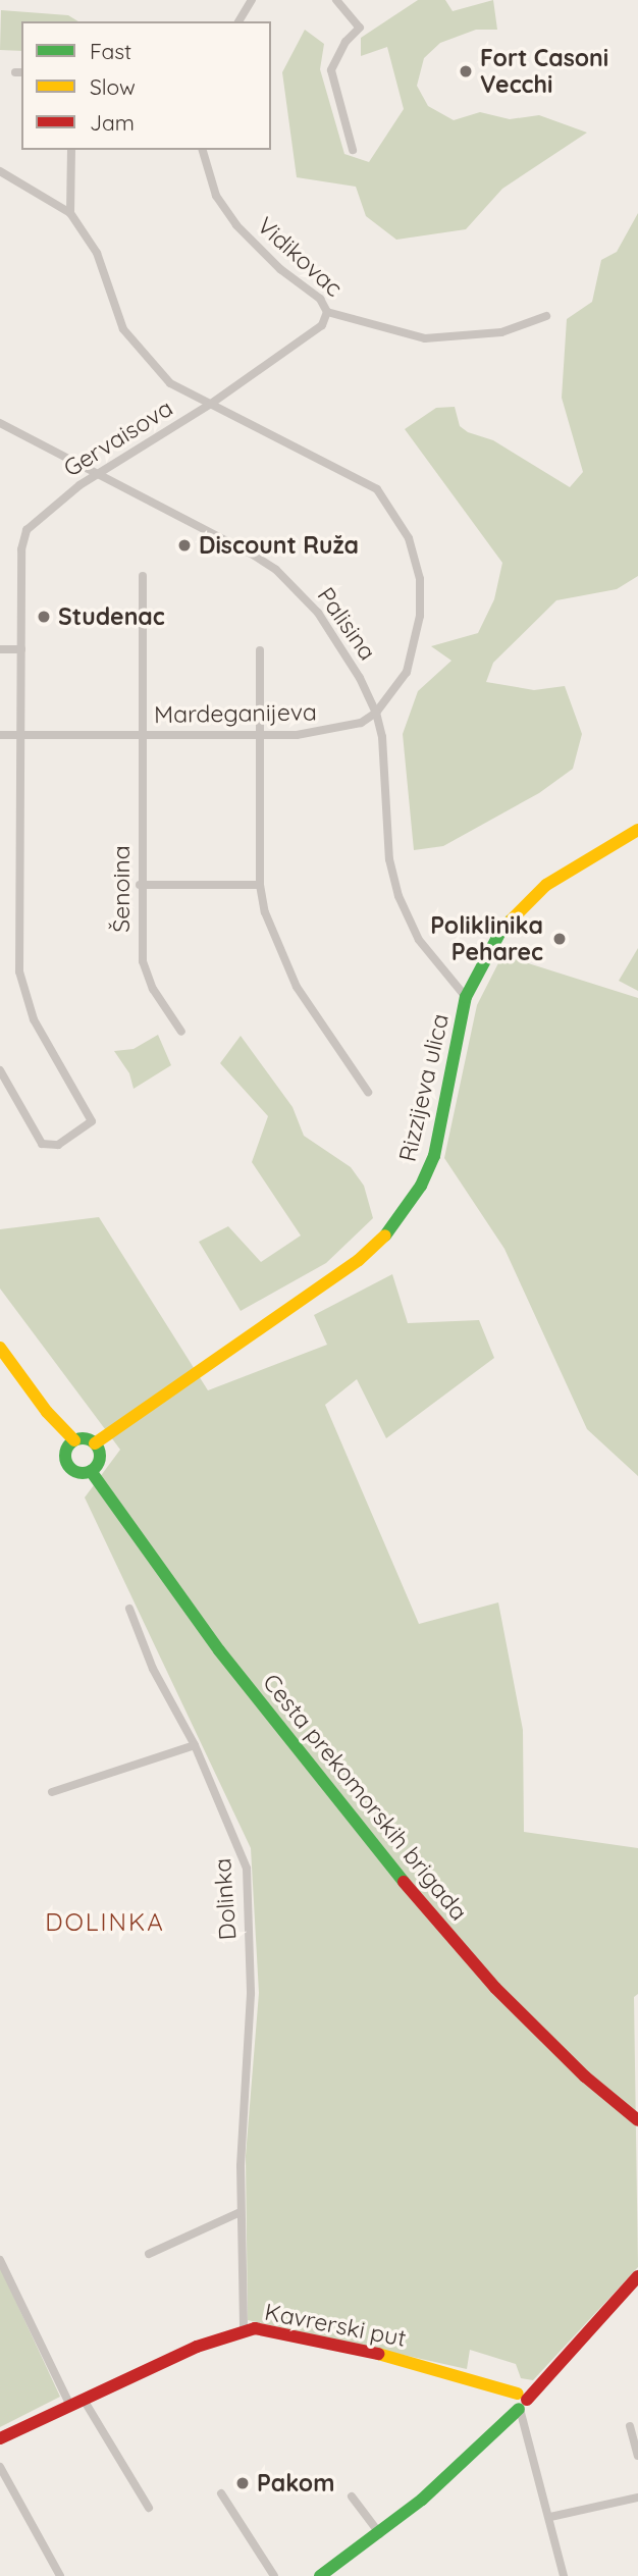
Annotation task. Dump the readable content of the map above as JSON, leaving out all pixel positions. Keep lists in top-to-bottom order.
{
  "streets": {
    "main road": ["Rizzijeva ulica", "Cesta prekomorskih brigada", "Kavrerski put"],
    "street": [
      "Vidikovac",
      "Gervaisova",
      "Palisina",
      "Mardeganijeva",
      "Šenoina",
      "Dolinka"
    ]
  },
  "crossings": [
    ["Vidikovac", "Gervaisova"],
    ["Gervaisova", "Palisina"],
    ["Gervaisova", "Mardeganijeva"],
    ["Palisina", "Mardeganijeva"],
    ["Palisina", "Rizzijeva ulica"],
    ["Mardeganijeva", "Šenoina"],
    ["Rizzijeva ulica", "Cesta prekomorskih brigada"],
    ["Dolinka", "Kavrerski put"]
  ],
  "districts": ["DOLINKA"],
  "places": [
    "Fort Casoni Vecchi",
    "Discount Ruža",
    "Studenac",
    "Poliklinika Peharec",
    "Pakom"
  ],
  "legend": ["Fast", "Slow", "Jam"]
}
